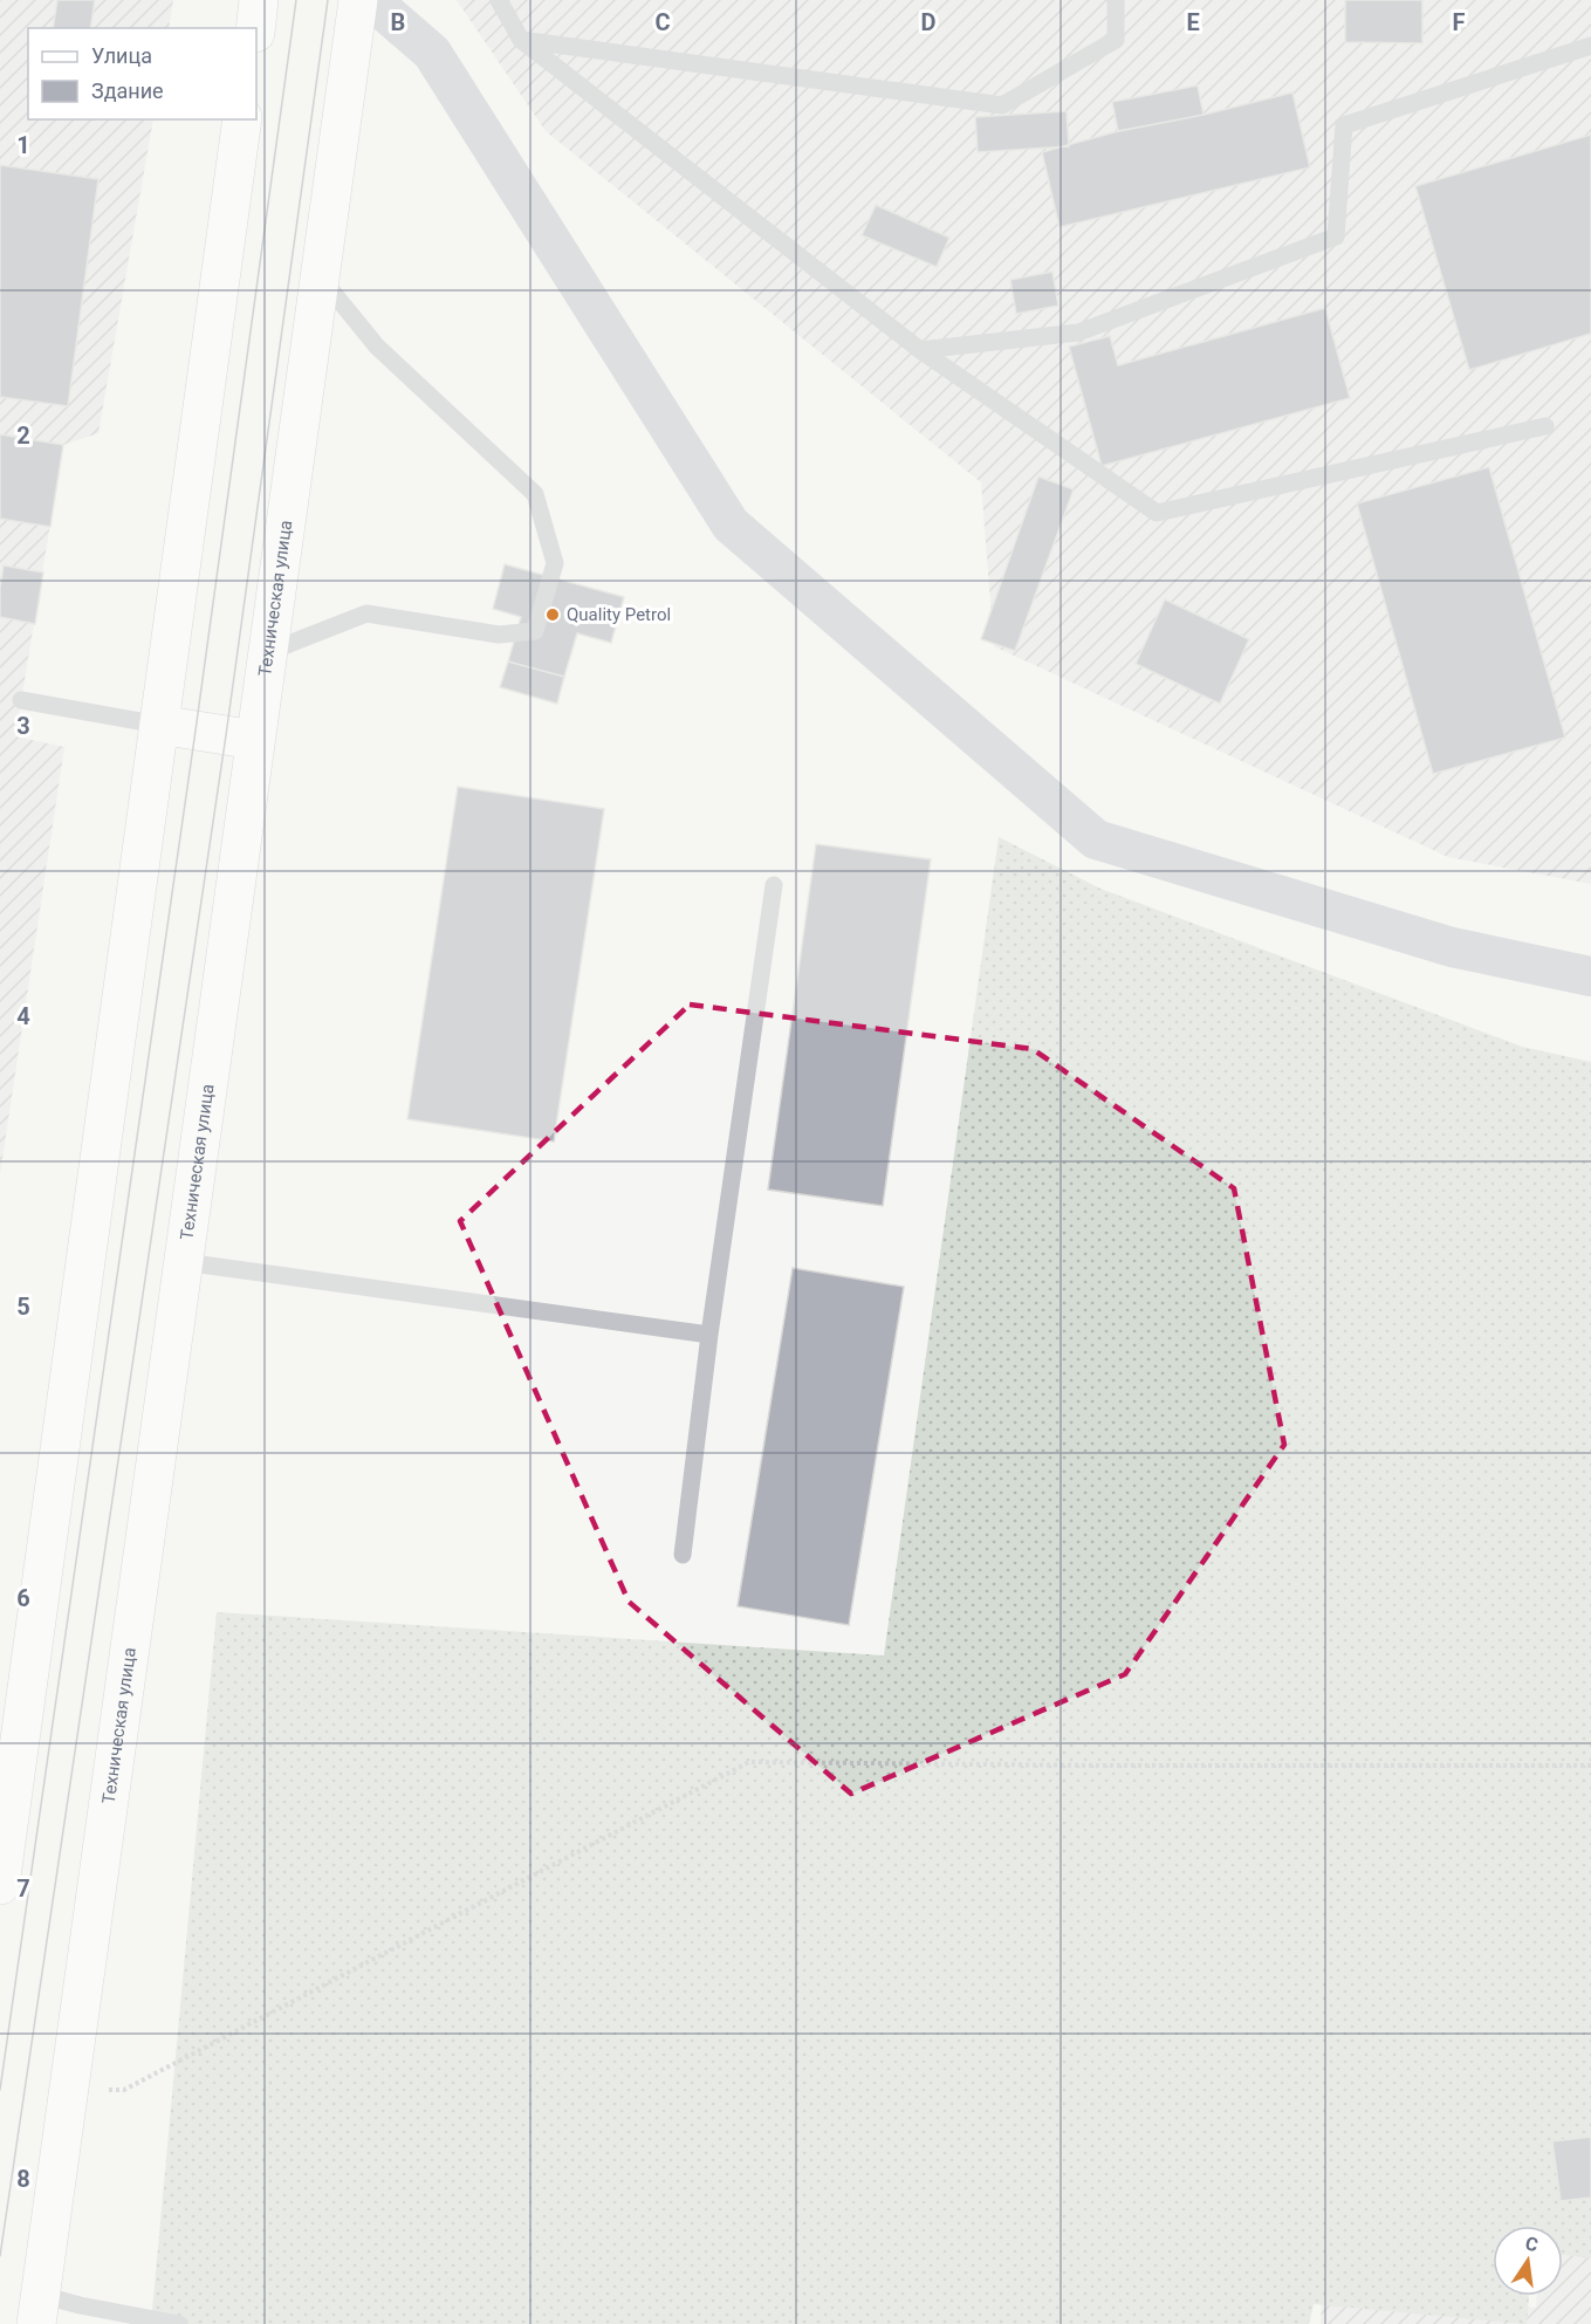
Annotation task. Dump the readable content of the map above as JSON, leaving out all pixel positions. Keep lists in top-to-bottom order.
{
  "streets": {
    "main road": ["Техническая улица"]
  },
  "places": ["Quality Petrol"],
  "legend": ["Улица", "Здание"],
  "north": "top",
  "grid": {
    "columns": [
      "B",
      "C",
      "D",
      "E",
      "F"
    ],
    "rows": [
      "1",
      "2",
      "3",
      "4",
      "5",
      "6",
      "7",
      "8"
    ]
  }
}
